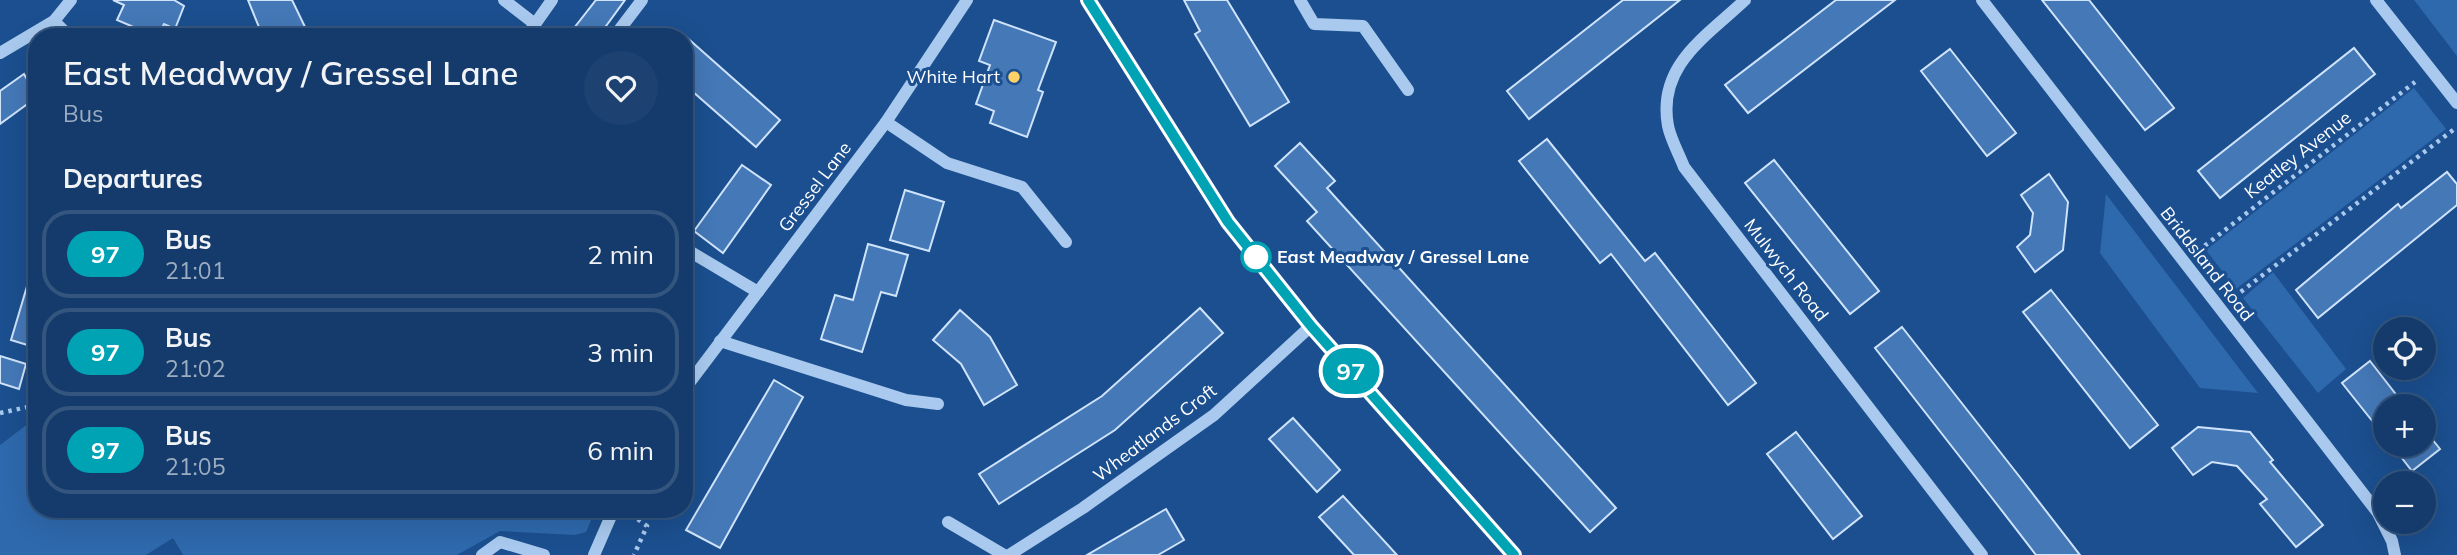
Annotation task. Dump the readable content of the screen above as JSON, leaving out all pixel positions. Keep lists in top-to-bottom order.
{
  "streets": {
    "street": [
      "Gressel Lane",
      "Briddsland Road",
      "Mulwych Road",
      "Wheatlands Croft"
    ],
    "path": ["Keatley Avenue"]
  },
  "crossings": [
    ["Keatley Avenue", "Briddsland Road"]
  ],
  "places": ["White Hart", "East Meadway / Gressel Lane"],
  "lines": ["bus line 97"],
  "page": {
    "on_map": "97",
    "heading": [
      ["East Meadway / Gressel Lane", "Bus"],
      "Departures"
    ],
    "list": [
      {
        "mark": "97",
        "name": "Bus",
        "note": "21:01",
        "value": "2 min"
      },
      {
        "mark": "97",
        "name": "Bus",
        "note": "21:02",
        "value": "3 min"
      },
      {
        "mark": "97",
        "name": "Bus",
        "note": "21:05",
        "value": "6 min"
      }
    ],
    "map_buttons": ["+", "−"]
  }
}
